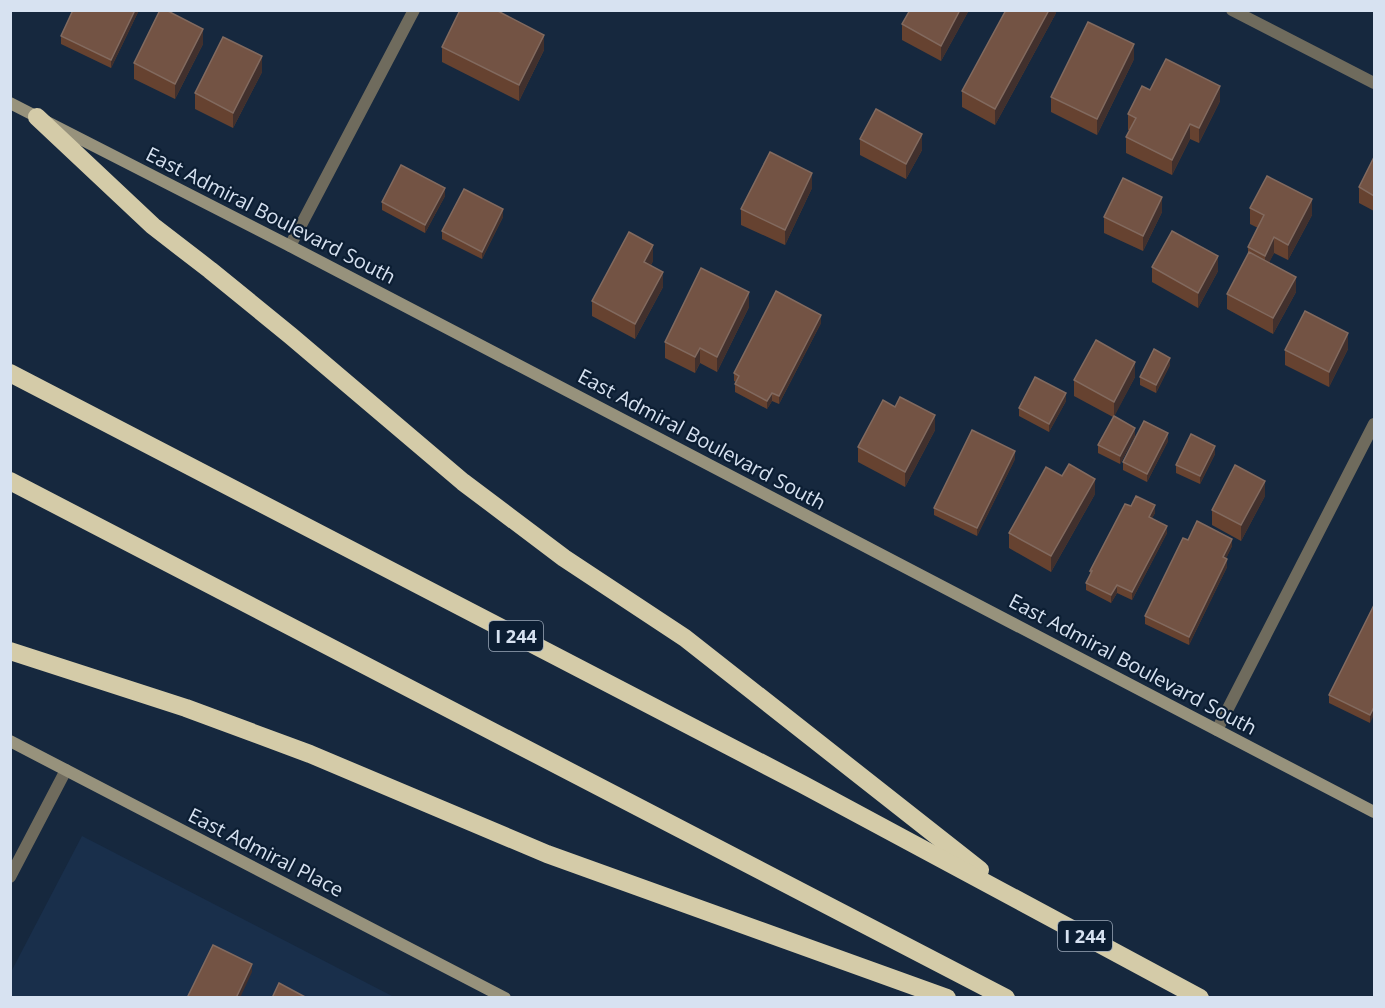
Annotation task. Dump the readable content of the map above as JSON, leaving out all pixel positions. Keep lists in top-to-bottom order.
{
  "streets": {
    "highway": ["I 244"],
    "main road": ["East Admiral Boulevard South", "East Admiral Place"]
  }
}
